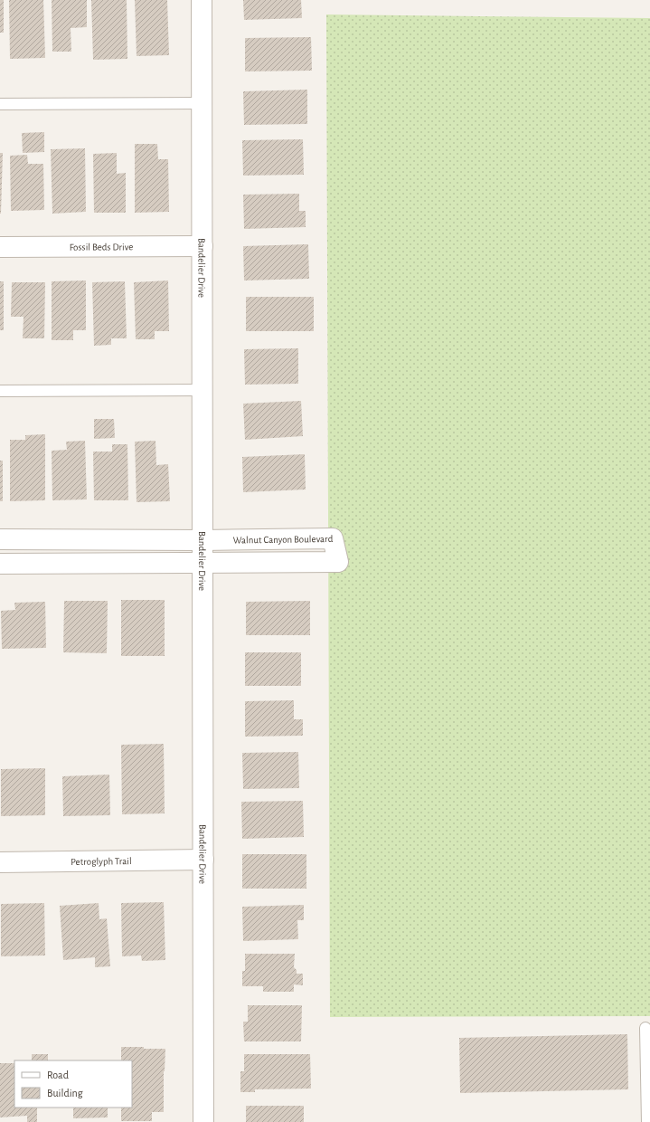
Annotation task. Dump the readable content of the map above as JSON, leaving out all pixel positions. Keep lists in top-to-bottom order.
{
  "streets": {
    "street": [
      "Fossil Beds Drive",
      "Bandelier Drive",
      "Walnut Canyon Boulevard",
      "Petroglyph Trail"
    ]
  },
  "crossings": [
    ["Fossil Beds Drive", "Bandelier Drive"],
    ["Bandelier Drive", "Walnut Canyon Boulevard"],
    ["Bandelier Drive", "Petroglyph Trail"]
  ],
  "legend": ["Road", "Building"]
}
